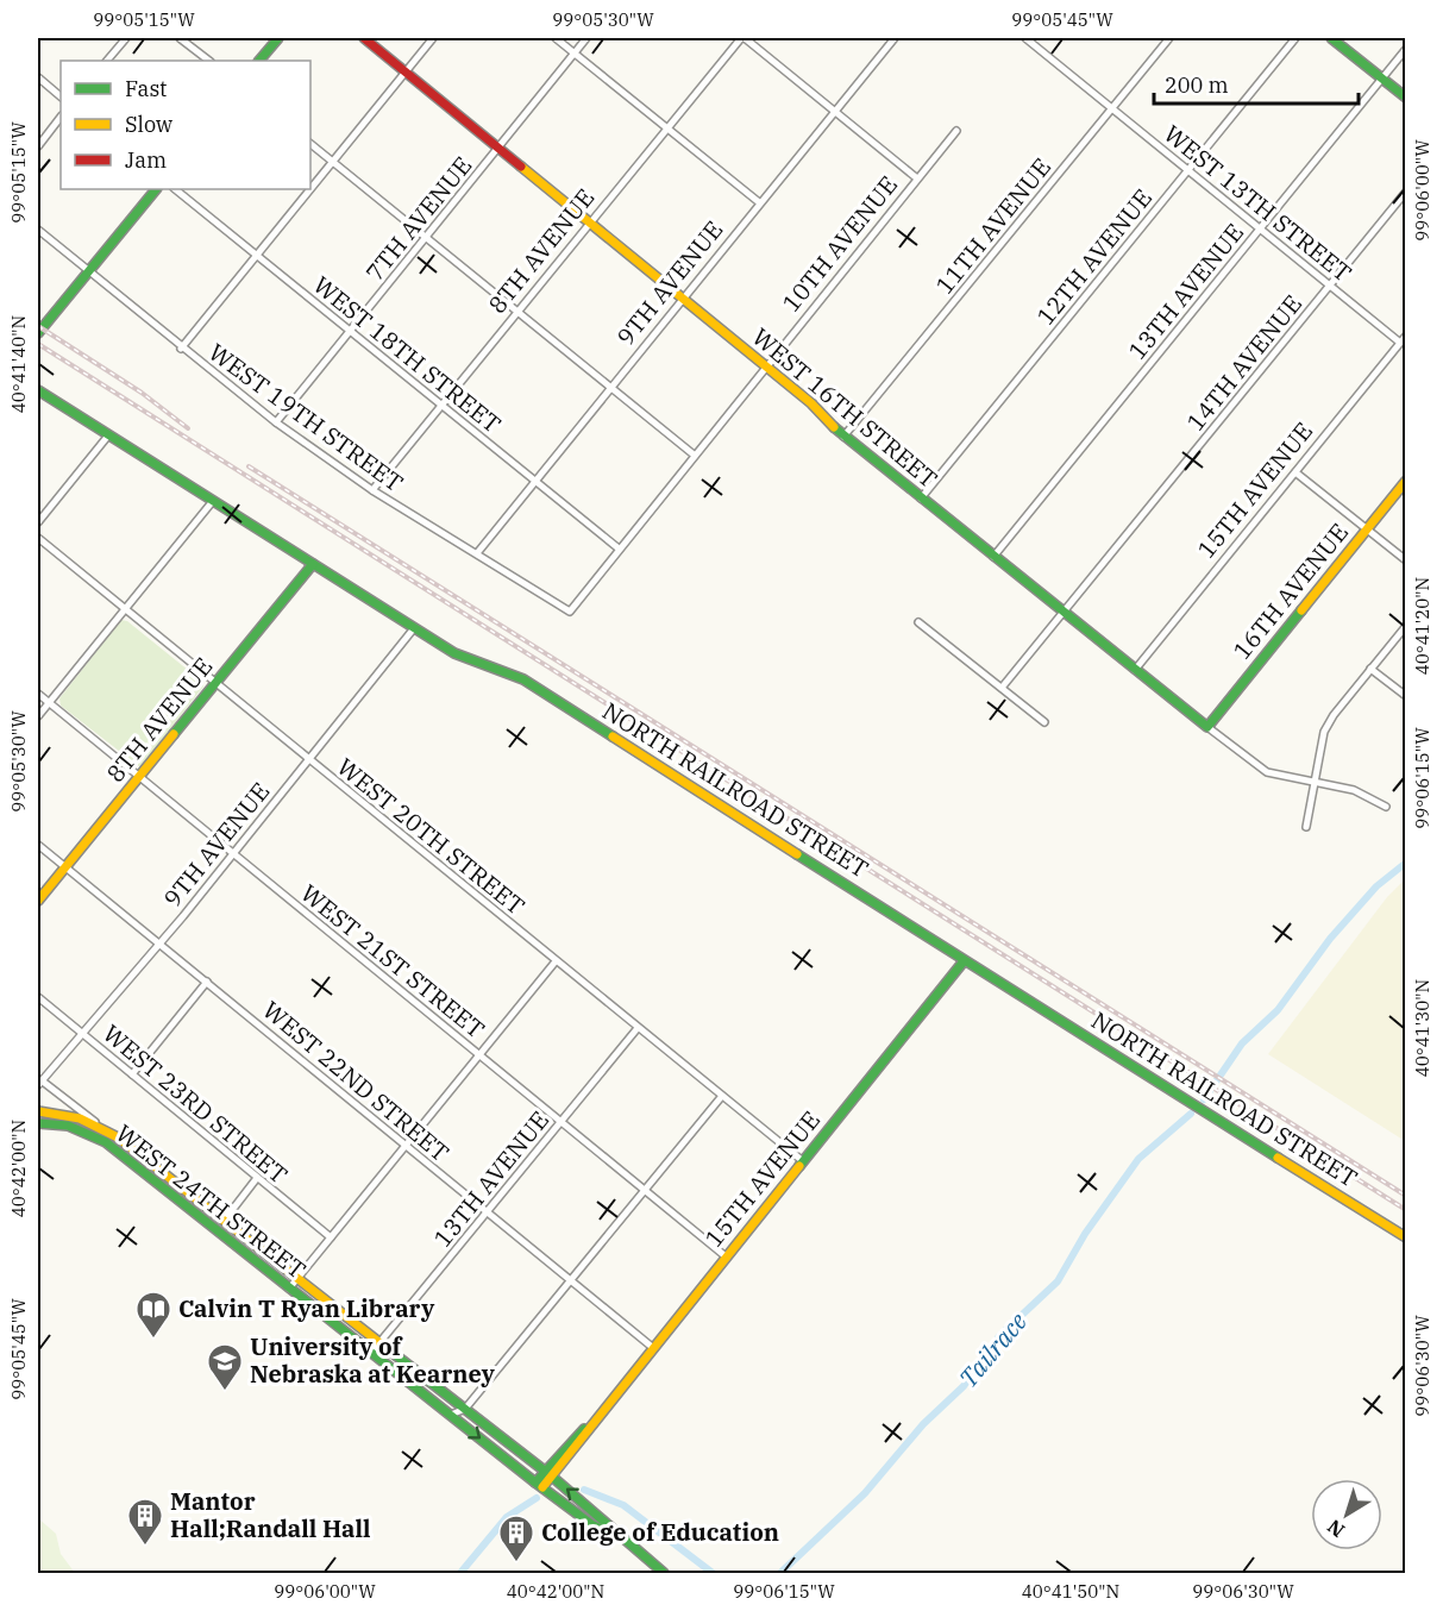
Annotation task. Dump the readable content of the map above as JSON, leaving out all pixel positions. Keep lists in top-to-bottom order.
{
  "streets": {
    "main road": [
      "8TH AVENUE",
      "WEST 16TH STREET",
      "15TH AVENUE",
      "16TH AVENUE",
      "NORTH RAILROAD STREET",
      "WEST 24TH STREET"
    ],
    "street": [
      "WEST 13TH STREET",
      "7TH AVENUE",
      "11TH AVENUE",
      "10TH AVENUE",
      "12TH AVENUE",
      "9TH AVENUE",
      "13TH AVENUE",
      "WEST 18TH STREET",
      "14TH AVENUE",
      "WEST 19TH STREET",
      "WEST 20TH STREET",
      "WEST 21ST STREET",
      "WEST 22ND STREET",
      "WEST 23RD STREET"
    ]
  },
  "crossings": [
    ["WEST 13TH STREET", "11TH AVENUE"],
    ["WEST 13TH STREET", "12TH AVENUE"],
    ["WEST 13TH STREET", "13TH AVENUE"],
    ["WEST 13TH STREET", "14TH AVENUE"],
    ["WEST 13TH STREET", "15TH AVENUE"],
    ["7TH AVENUE", "WEST 18TH STREET"],
    ["7TH AVENUE", "WEST 16TH STREET"],
    ["7TH AVENUE", "WEST 19TH STREET"],
    ["11TH AVENUE", "WEST 16TH STREET"],
    ["10TH AVENUE", "WEST 18TH STREET"],
    ["10TH AVENUE", "WEST 16TH STREET"],
    ["10TH AVENUE", "WEST 19TH STREET"],
    ["8TH AVENUE", "WEST 18TH STREET"],
    ["8TH AVENUE", "WEST 16TH STREET"],
    ["8TH AVENUE", "WEST 19TH STREET"],
    ["8TH AVENUE", "NORTH RAILROAD STREET"],
    ["8TH AVENUE", "WEST 20TH STREET"],
    ["8TH AVENUE", "WEST 21ST STREET"],
    ["8TH AVENUE", "WEST 22ND STREET"],
    ["12TH AVENUE", "WEST 16TH STREET"],
    ["9TH AVENUE", "WEST 18TH STREET"],
    ["9TH AVENUE", "WEST 16TH STREET"],
    ["9TH AVENUE", "WEST 19TH STREET"],
    ["9TH AVENUE", "NORTH RAILROAD STREET"],
    ["9TH AVENUE", "WEST 20TH STREET"],
    ["9TH AVENUE", "WEST 21ST STREET"],
    ["9TH AVENUE", "WEST 22ND STREET"],
    ["9TH AVENUE", "WEST 23RD STREET"],
    ["9TH AVENUE", "WEST 24TH STREET"],
    ["13TH AVENUE", "WEST 16TH STREET"],
    ["13TH AVENUE", "WEST 20TH STREET"],
    ["13TH AVENUE", "WEST 21ST STREET"],
    ["13TH AVENUE", "WEST 22ND STREET"],
    ["13TH AVENUE", "WEST 24TH STREET"],
    ["14TH AVENUE", "WEST 16TH STREET"],
    ["WEST 16TH STREET", "15TH AVENUE"],
    ["WEST 16TH STREET", "16TH AVENUE"],
    ["15TH AVENUE", "NORTH RAILROAD STREET"],
    ["15TH AVENUE", "WEST 20TH STREET"],
    ["15TH AVENUE", "WEST 21ST STREET"],
    ["15TH AVENUE", "WEST 22ND STREET"],
    ["15TH AVENUE", "WEST 24TH STREET"]
  ],
  "water": ["Tailrace"],
  "places": {
    "library": ["Calvin T Ryan Library"],
    "school or university": ["University of Nebraska at Kearney"],
    "building": ["Mantor Hall;Randall Hall", "College of Education"]
  },
  "legend": ["Fast", "Slow", "Jam"],
  "scale_bar": "200 m",
  "north": "bottom left",
  "coordinates": [
    "99°05'15\"W",
    "99°05'30\"W",
    "99°05'45\"W",
    "99°06'00\"W",
    "40°41'40\"N",
    "40°41'20\"N",
    "99°06'15\"W",
    "40°41'30\"N",
    "40°42'00\"N",
    "99°06'30\"W",
    "40°41'50\"N"
  ]
}
